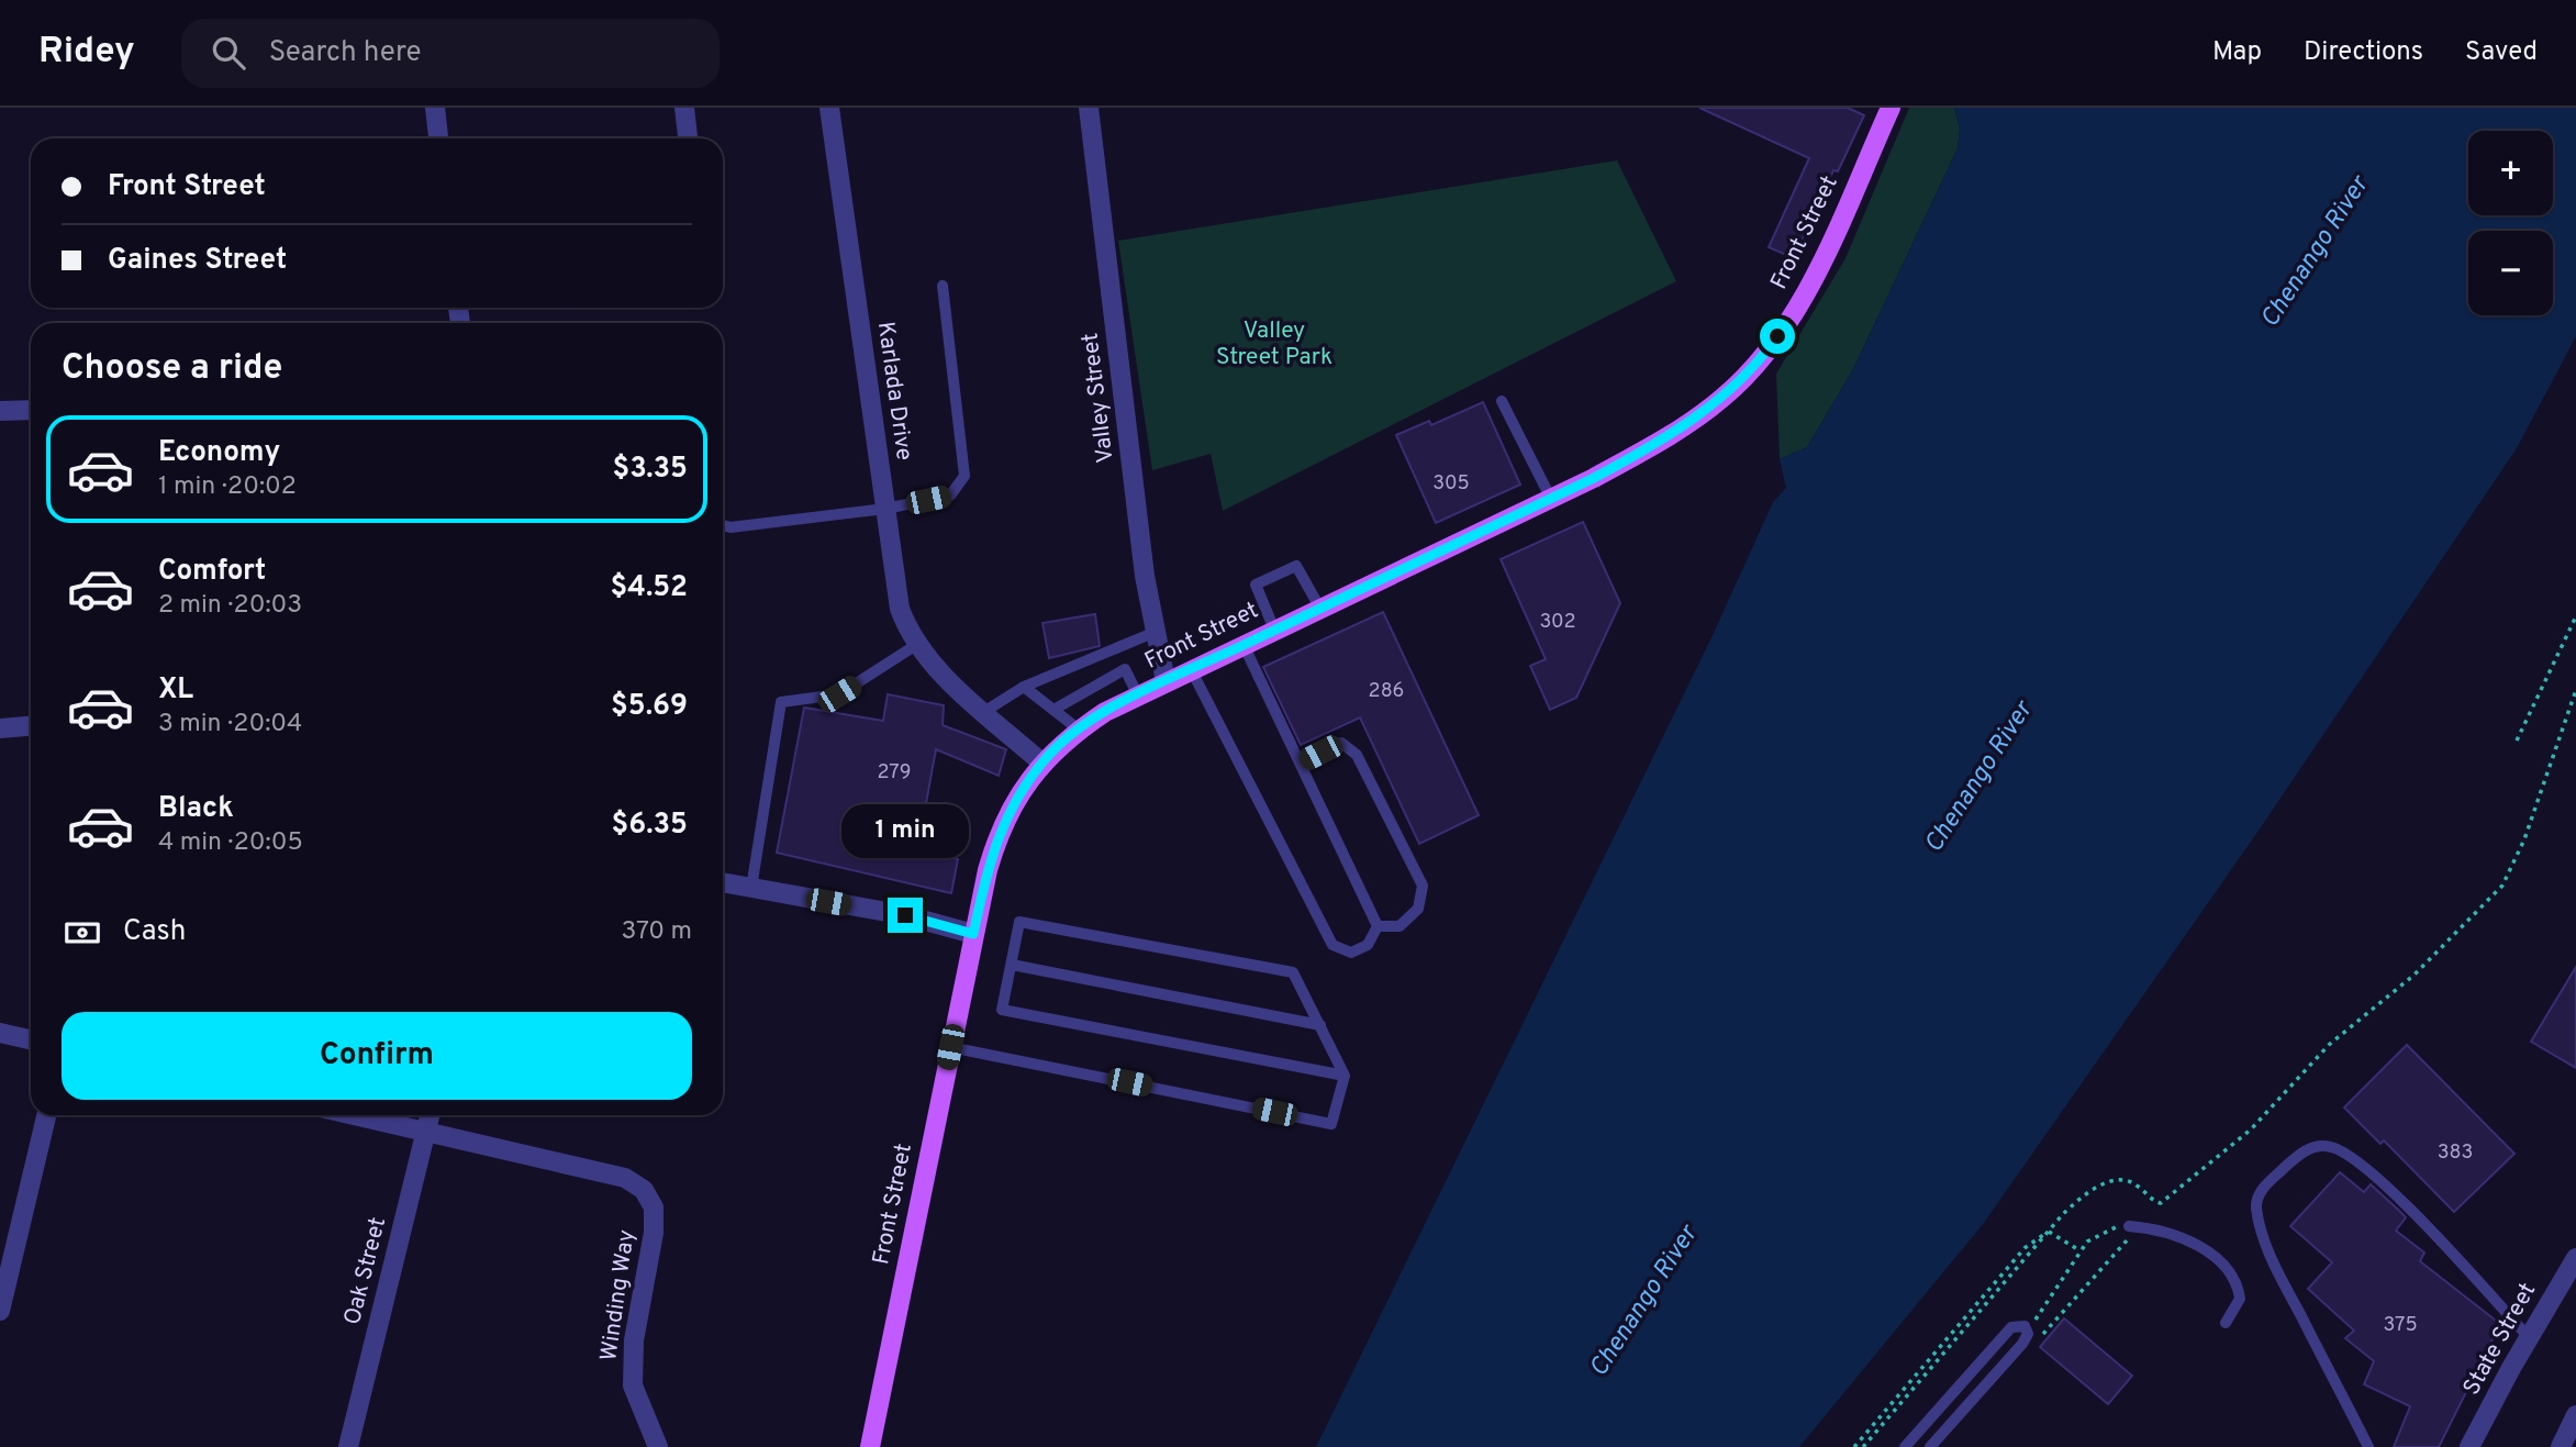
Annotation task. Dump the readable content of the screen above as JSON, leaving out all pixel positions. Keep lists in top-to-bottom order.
{
  "streets": {
    "main road": ["Front Street"],
    "street": [
      "Karlada Drive",
      "Valley Street",
      "Oak Street",
      "Winding Way",
      "State Street"
    ]
  },
  "crossings": [
    ["Front Street", "Karlada Drive"],
    ["Front Street", "Valley Street"],
    ["Oak Street", "Winding Way"]
  ],
  "water": ["Chenango River"],
  "parks": ["Valley Street Park"],
  "house_numbers": [
    "305",
    "302",
    "286",
    "279",
    "383",
    "375"
  ],
  "page": {
    "header": "Ridey",
    "search": "Search here",
    "nav": ["Map", "Directions", "Saved"],
    "map_buttons": ["+", "−"],
    "banner": ["Front Street", "Gaines Street"],
    "heading": "Choose a ride",
    "list": [
      {
        "name": "Economy",
        "note": "1 min · 20:02",
        "value": "$3.35"
      },
      {
        "name": "Comfort",
        "note": "2 min · 20:03",
        "value": "$4.52"
      },
      {
        "name": "XL",
        "note": "3 min · 20:04",
        "value": "$5.69"
      },
      {
        "name": "Black",
        "note": "4 min · 20:05",
        "value": "$6.35"
      }
    ],
    "bubble": "1 min",
    "pay": ["Cash", "370 m"],
    "buttons": "Confirm"
  }
}
